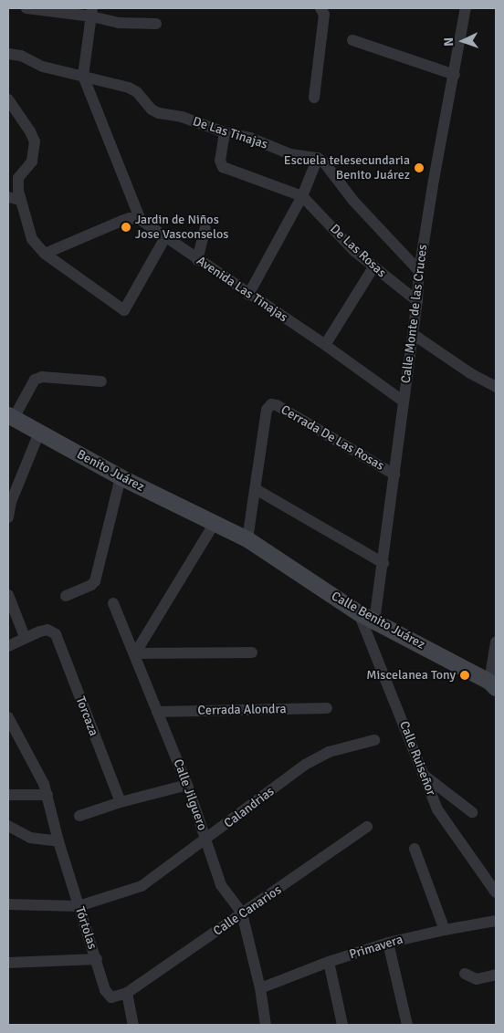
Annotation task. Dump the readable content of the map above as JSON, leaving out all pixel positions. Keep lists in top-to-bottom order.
{
  "streets": {
    "street": [
      "De Las Tinajas",
      "De Las Rosas",
      "Avenida Las Tinajas",
      "Calle Monte de las Cruces",
      "Cerrada De Las Rosas",
      "Benito Juárez",
      "Calle Benito Juárez",
      "Cerrada Alondra",
      "Torcaza",
      "Calle Ruiseñor",
      "Calle Jilguero",
      "Calandrias",
      "Calle Canarios",
      "Tórtolas",
      "Primavera"
    ]
  },
  "crossings": [
    ["De Las Rosas", "Calle Monte de las Cruces"],
    ["Avenida Las Tinajas", "Calle Monte de las Cruces"],
    ["Calle Monte de las Cruces", "Cerrada De Las Rosas"],
    ["Calle Monte de las Cruces", "Calle Benito Juárez"],
    ["Cerrada De Las Rosas", "Calle Benito Juárez"],
    ["Benito Juárez", "Calle Benito Juárez"],
    ["Calle Benito Juárez", "Calle Ruiseñor"],
    ["Cerrada Alondra", "Calle Jilguero"],
    ["Calle Jilguero", "Calandrias"],
    ["Calle Jilguero", "Calle Canarios"],
    ["Calle Jilguero", "Primavera"],
    ["Calandrias", "Tórtolas"],
    ["Calle Canarios", "Tórtolas"]
  ],
  "places": ["Escuela telesecundaria Benito Juárez", "Jardin de Niños Jose Vasconselos", "Miscelanea Tony"],
  "north": "left"
}
